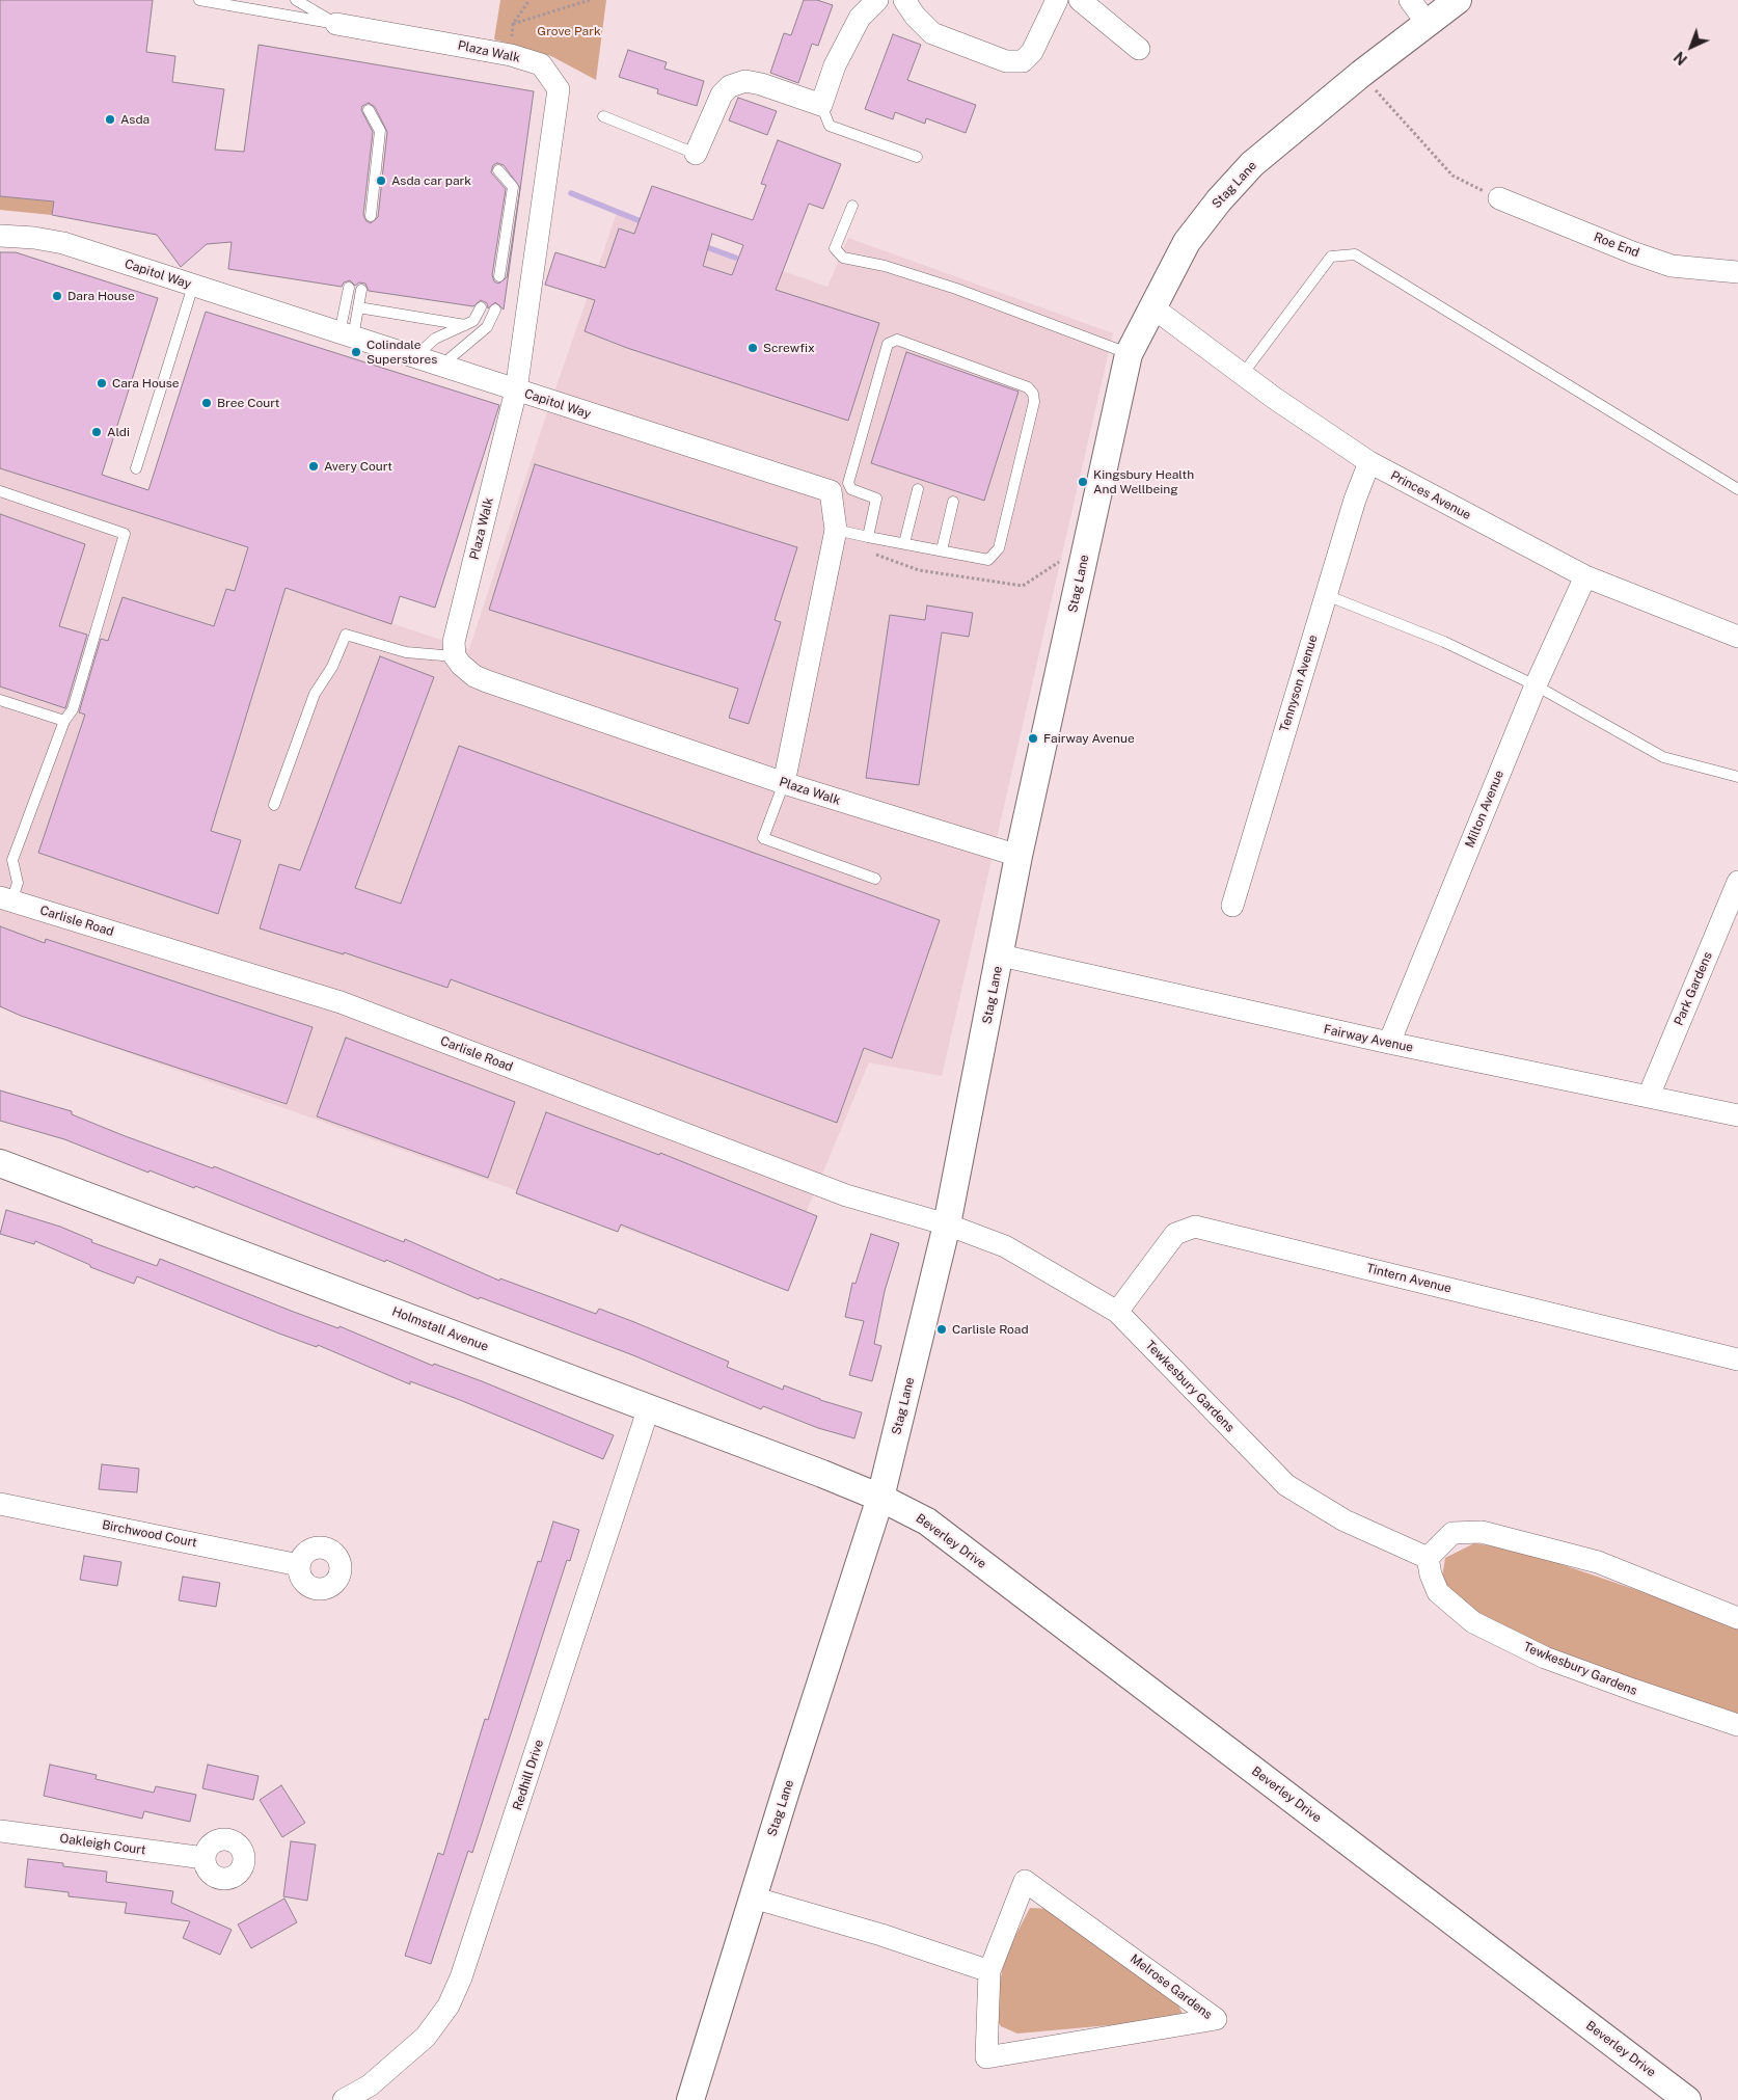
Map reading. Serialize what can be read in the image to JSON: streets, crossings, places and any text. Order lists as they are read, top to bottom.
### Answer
{
  "streets": {
    "street": [
      "Plaza Walk",
      "Stag Lane",
      "Roe End",
      "Capitol Way",
      "Princes Avenue",
      "Tennyson Avenue",
      "Milton Avenue",
      "Carlisle Road",
      "Park Gardens",
      "Fairway Avenue",
      "Tintern Avenue",
      "Holmstall Avenue",
      "Tewkesbury Gardens",
      "Birchwood Court",
      "Beverley Drive",
      "Redhill Drive",
      "Oakleigh Court",
      "Melrose Gardens"
    ]
  },
  "crossings": [
    ["Plaza Walk", "Stag Lane"],
    ["Plaza Walk", "Capitol Way"],
    ["Stag Lane", "Princes Avenue"],
    ["Stag Lane", "Carlisle Road"],
    ["Stag Lane", "Fairway Avenue"],
    ["Stag Lane", "Holmstall Avenue"],
    ["Stag Lane", "Tewkesbury Gardens"],
    ["Stag Lane", "Beverley Drive"],
    ["Princes Avenue", "Tennyson Avenue"],
    ["Princes Avenue", "Milton Avenue"],
    ["Milton Avenue", "Fairway Avenue"],
    ["Carlisle Road", "Tewkesbury Gardens"],
    ["Park Gardens", "Fairway Avenue"],
    ["Tintern Avenue", "Tewkesbury Gardens"],
    ["Holmstall Avenue", "Beverley Drive"],
    ["Holmstall Avenue", "Redhill Drive"]
  ],
  "parks": ["Grove Park"],
  "places": [
    "Asda",
    "Asda car park",
    "Dara House",
    "Screwfix",
    "Colindale Superstores",
    "Cara House",
    "Bree Court",
    "Aldi",
    "Avery Court",
    "Kingsbury Health And Wellbeing",
    "Fairway Avenue",
    "Carlisle Road"
  ],
  "north": "bottom left"
}
